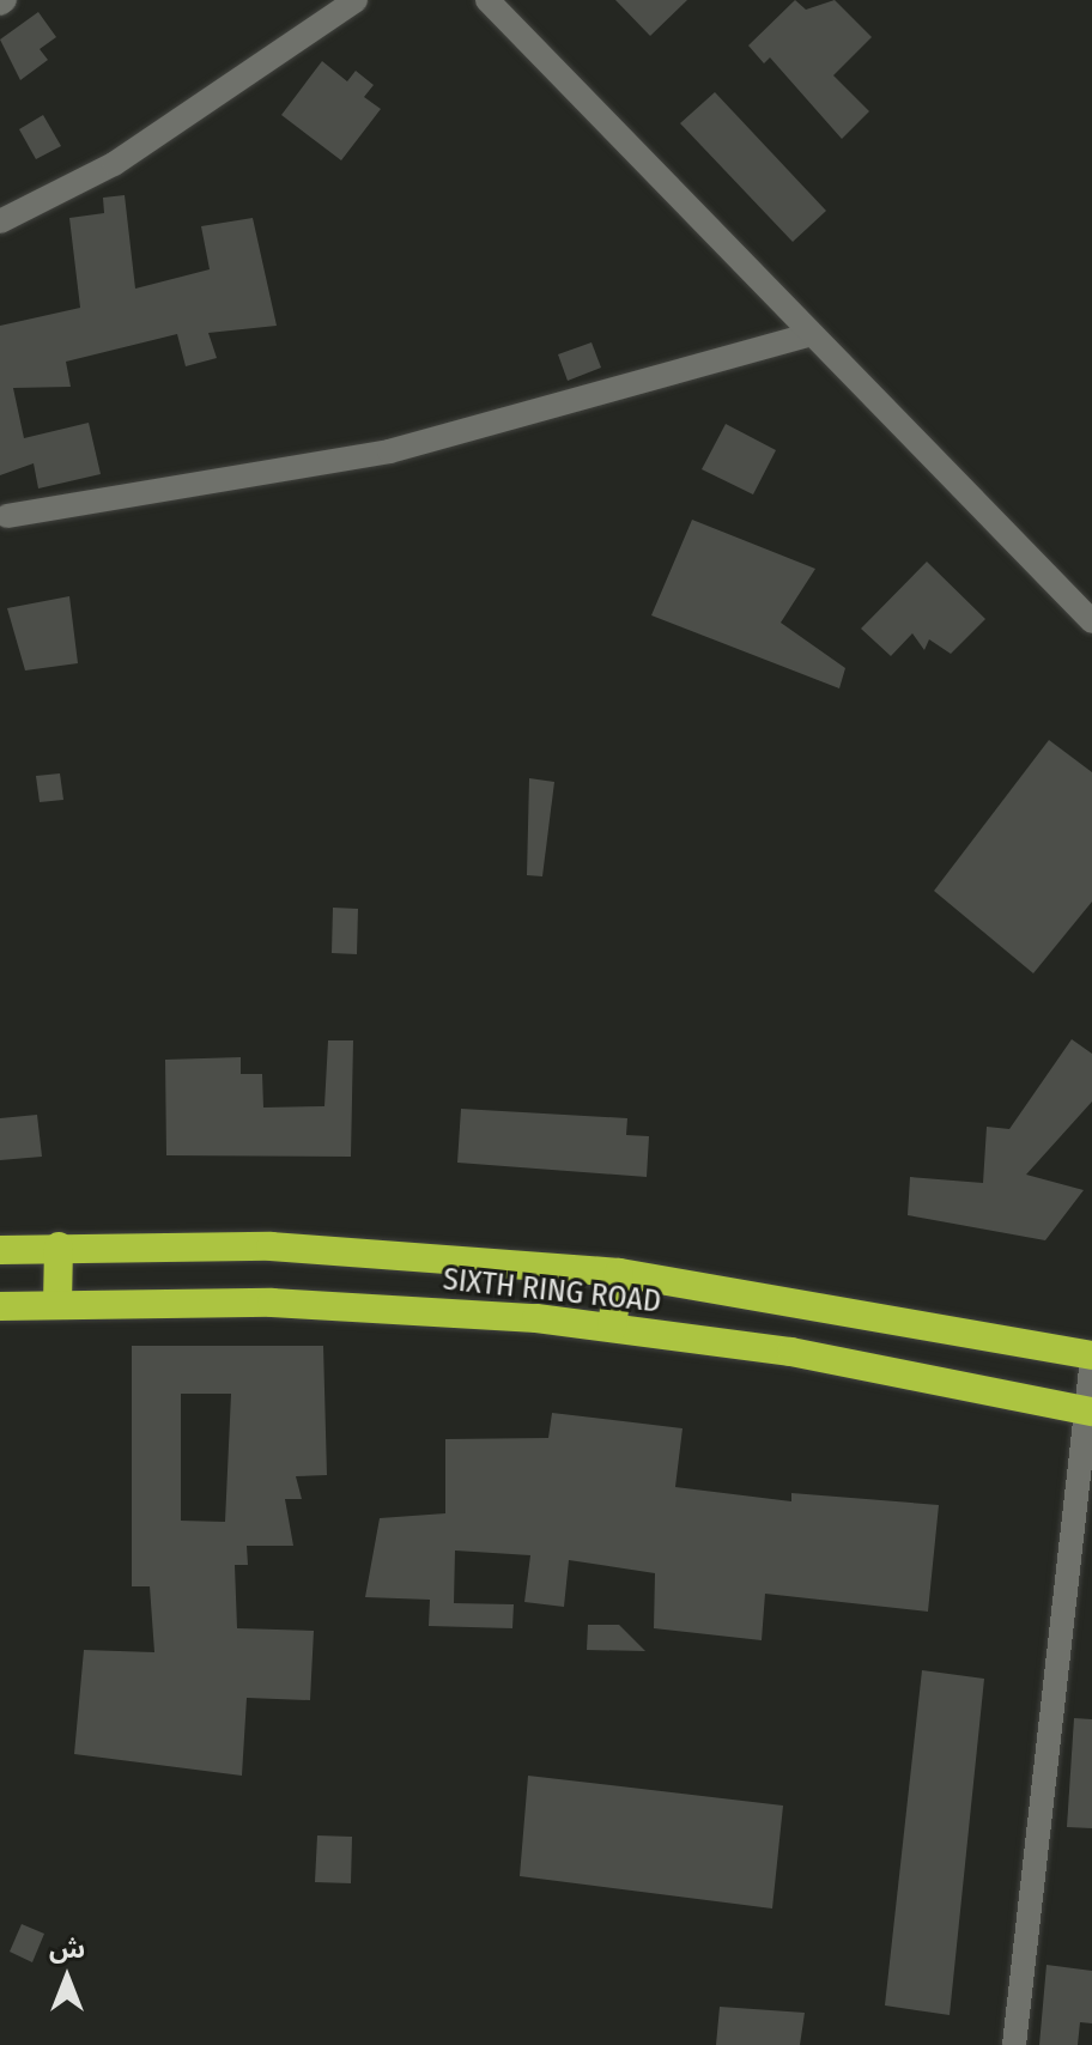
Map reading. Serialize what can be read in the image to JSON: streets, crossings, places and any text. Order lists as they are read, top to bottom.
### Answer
{
  "streets": {
    "highway": ["SIXTH RING ROAD"]
  },
  "north": "top"
}
